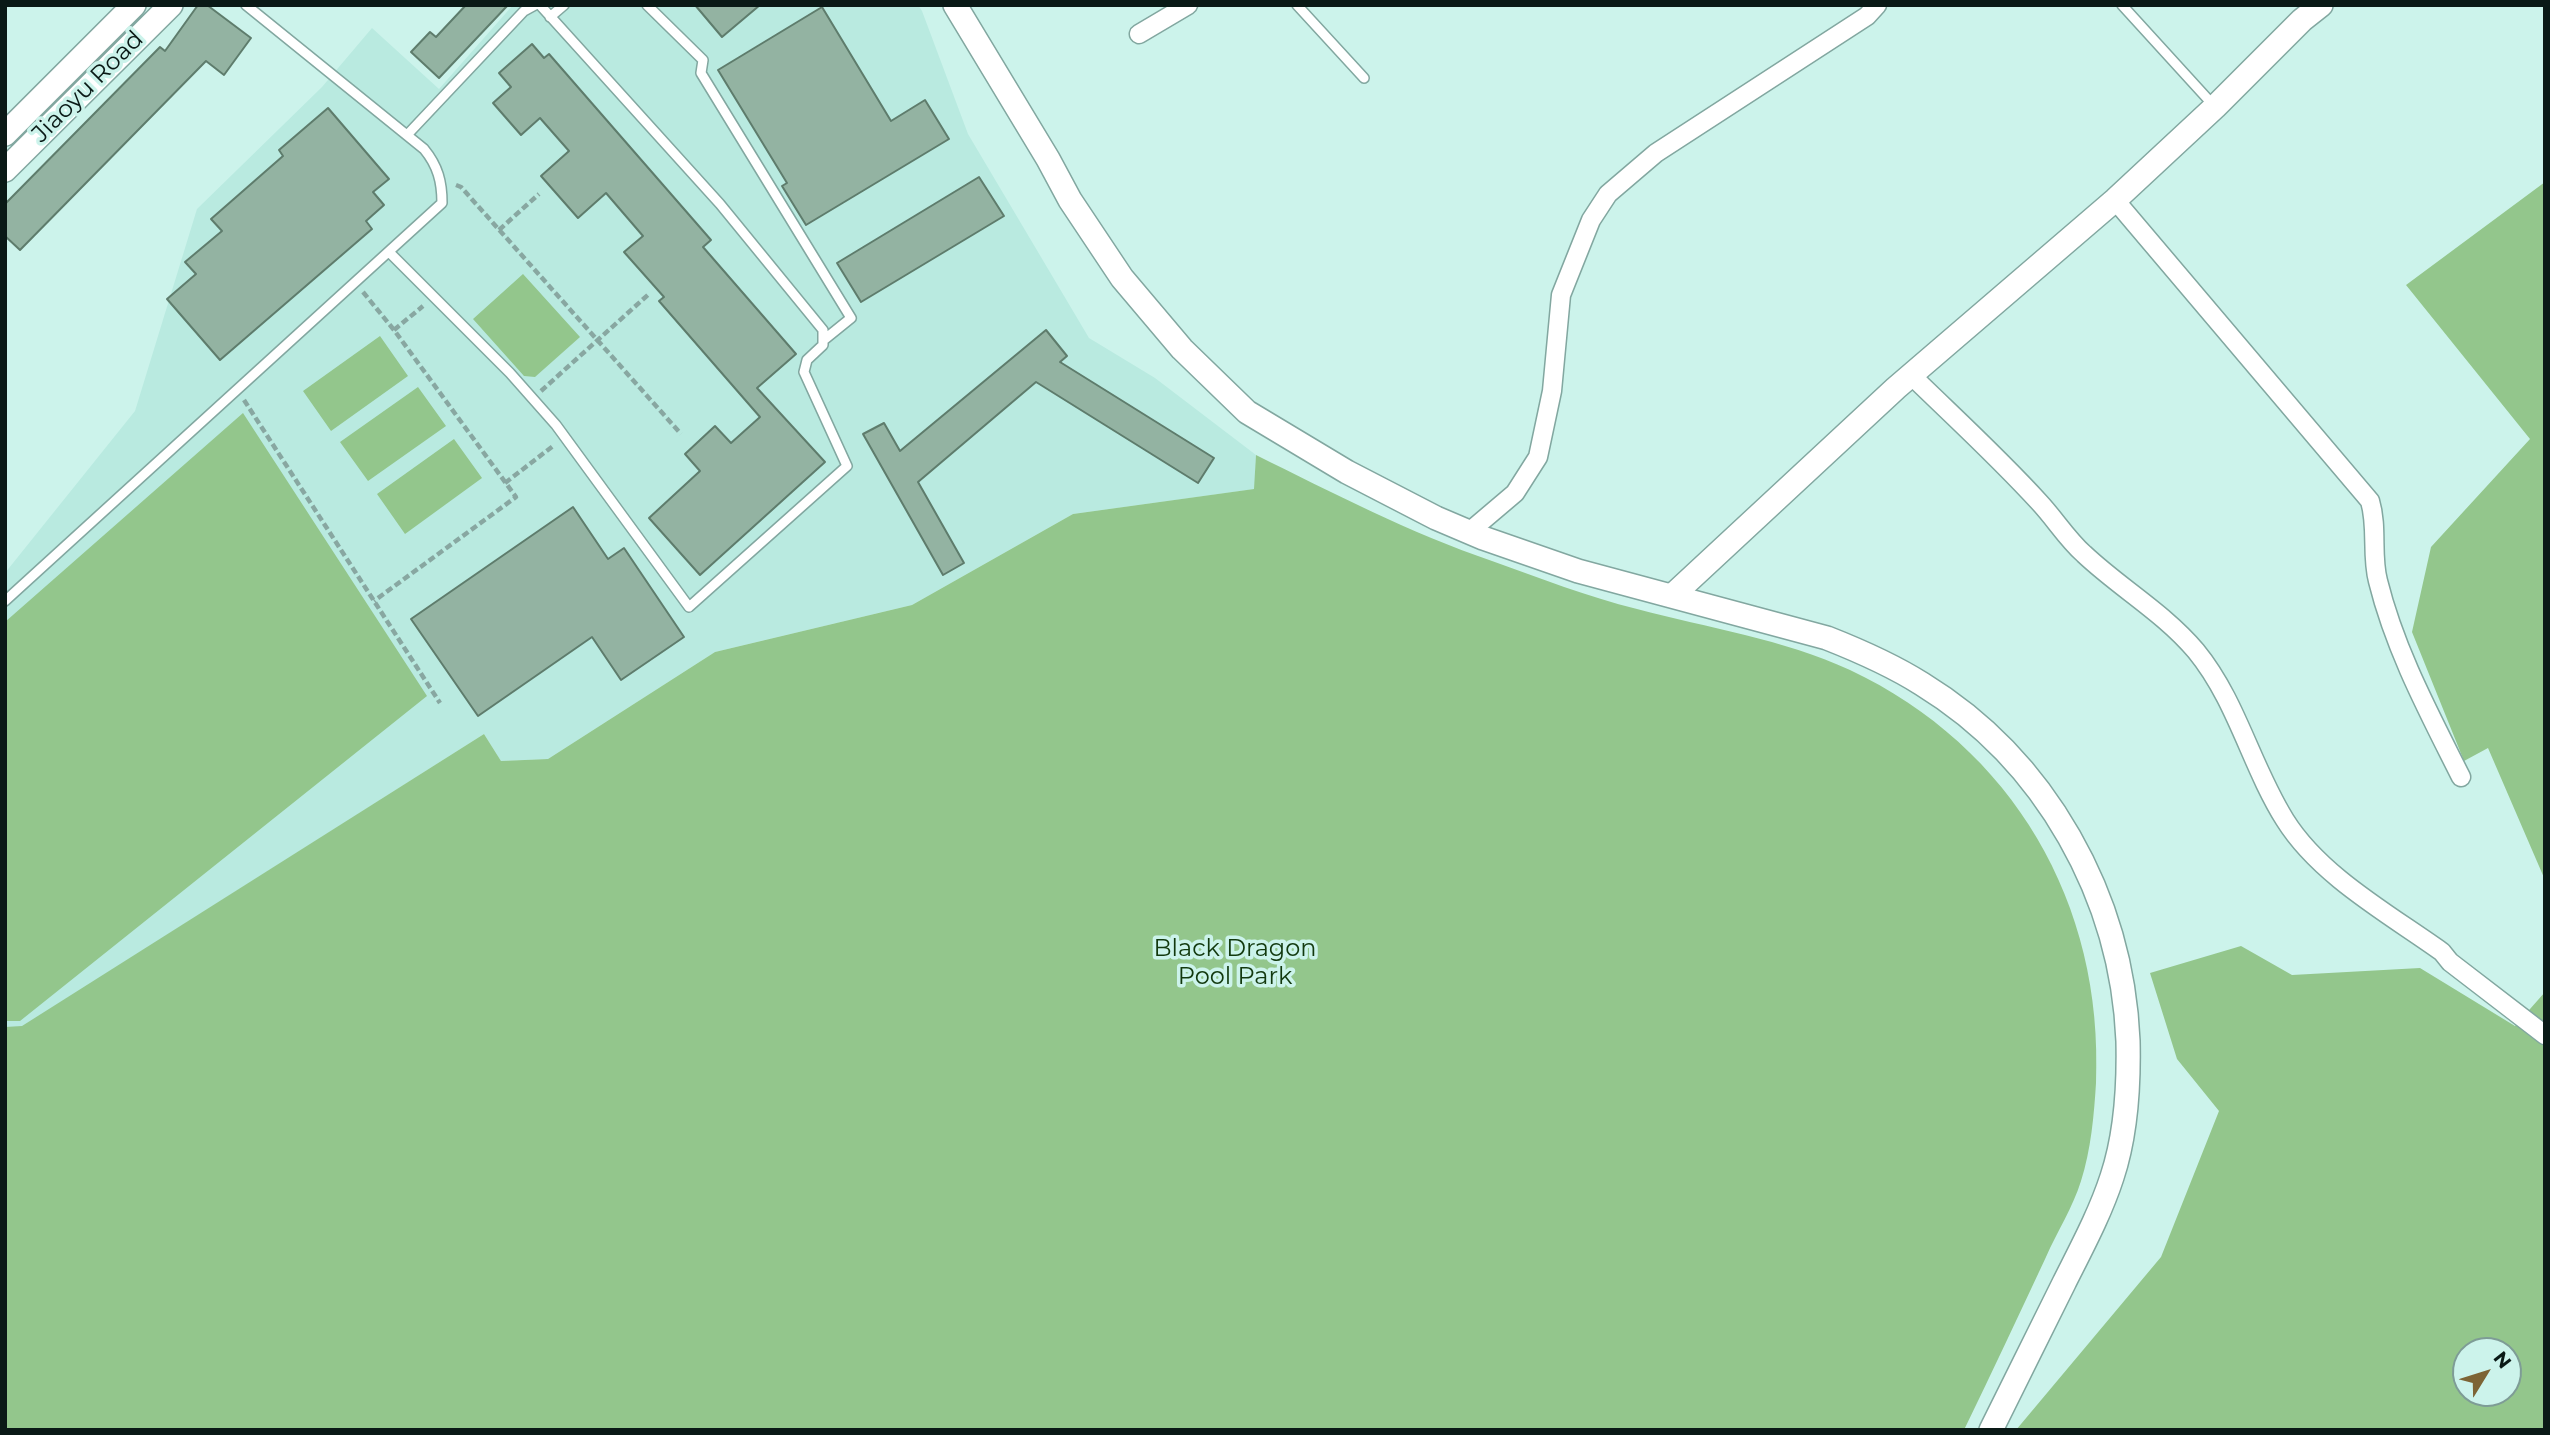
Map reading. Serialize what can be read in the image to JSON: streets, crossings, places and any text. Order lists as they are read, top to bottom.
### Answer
{
  "streets": {
    "street": ["Jiaoyu Road"]
  },
  "parks": ["Black Dragon Pool Park"],
  "north": "top right"
}
